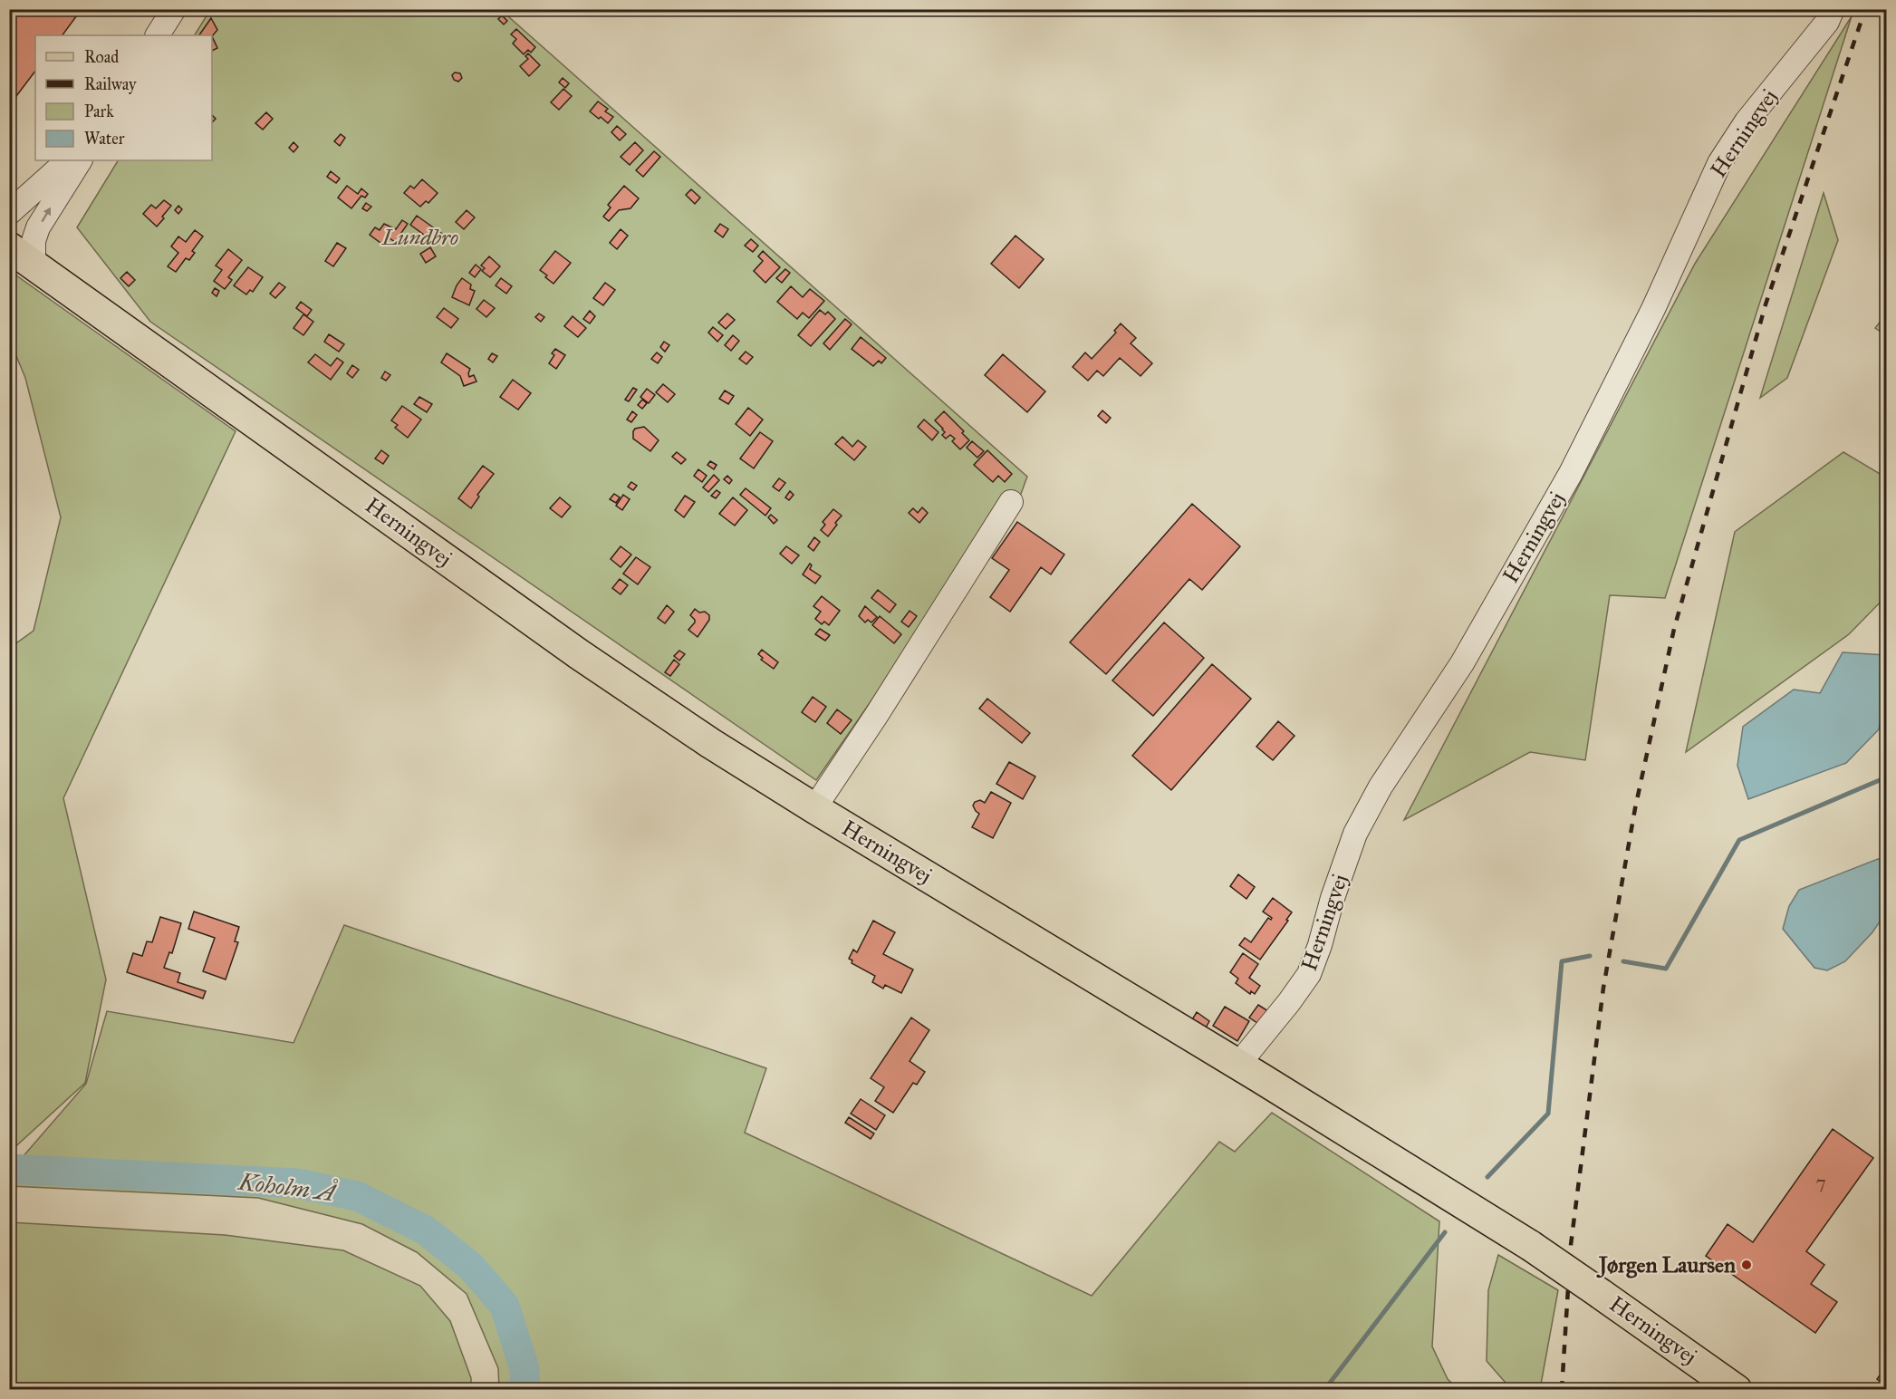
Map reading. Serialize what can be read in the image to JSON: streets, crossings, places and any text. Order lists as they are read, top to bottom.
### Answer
{
  "streets": {
    "main road": ["Herningvej"]
  },
  "water": ["Koholm Å"],
  "parks": ["Lundbro"],
  "places": ["Jørgen Laursen"],
  "house_numbers": ["7"],
  "legend": [
    "Road",
    "Railway",
    "Park",
    "Water"
  ]
}
